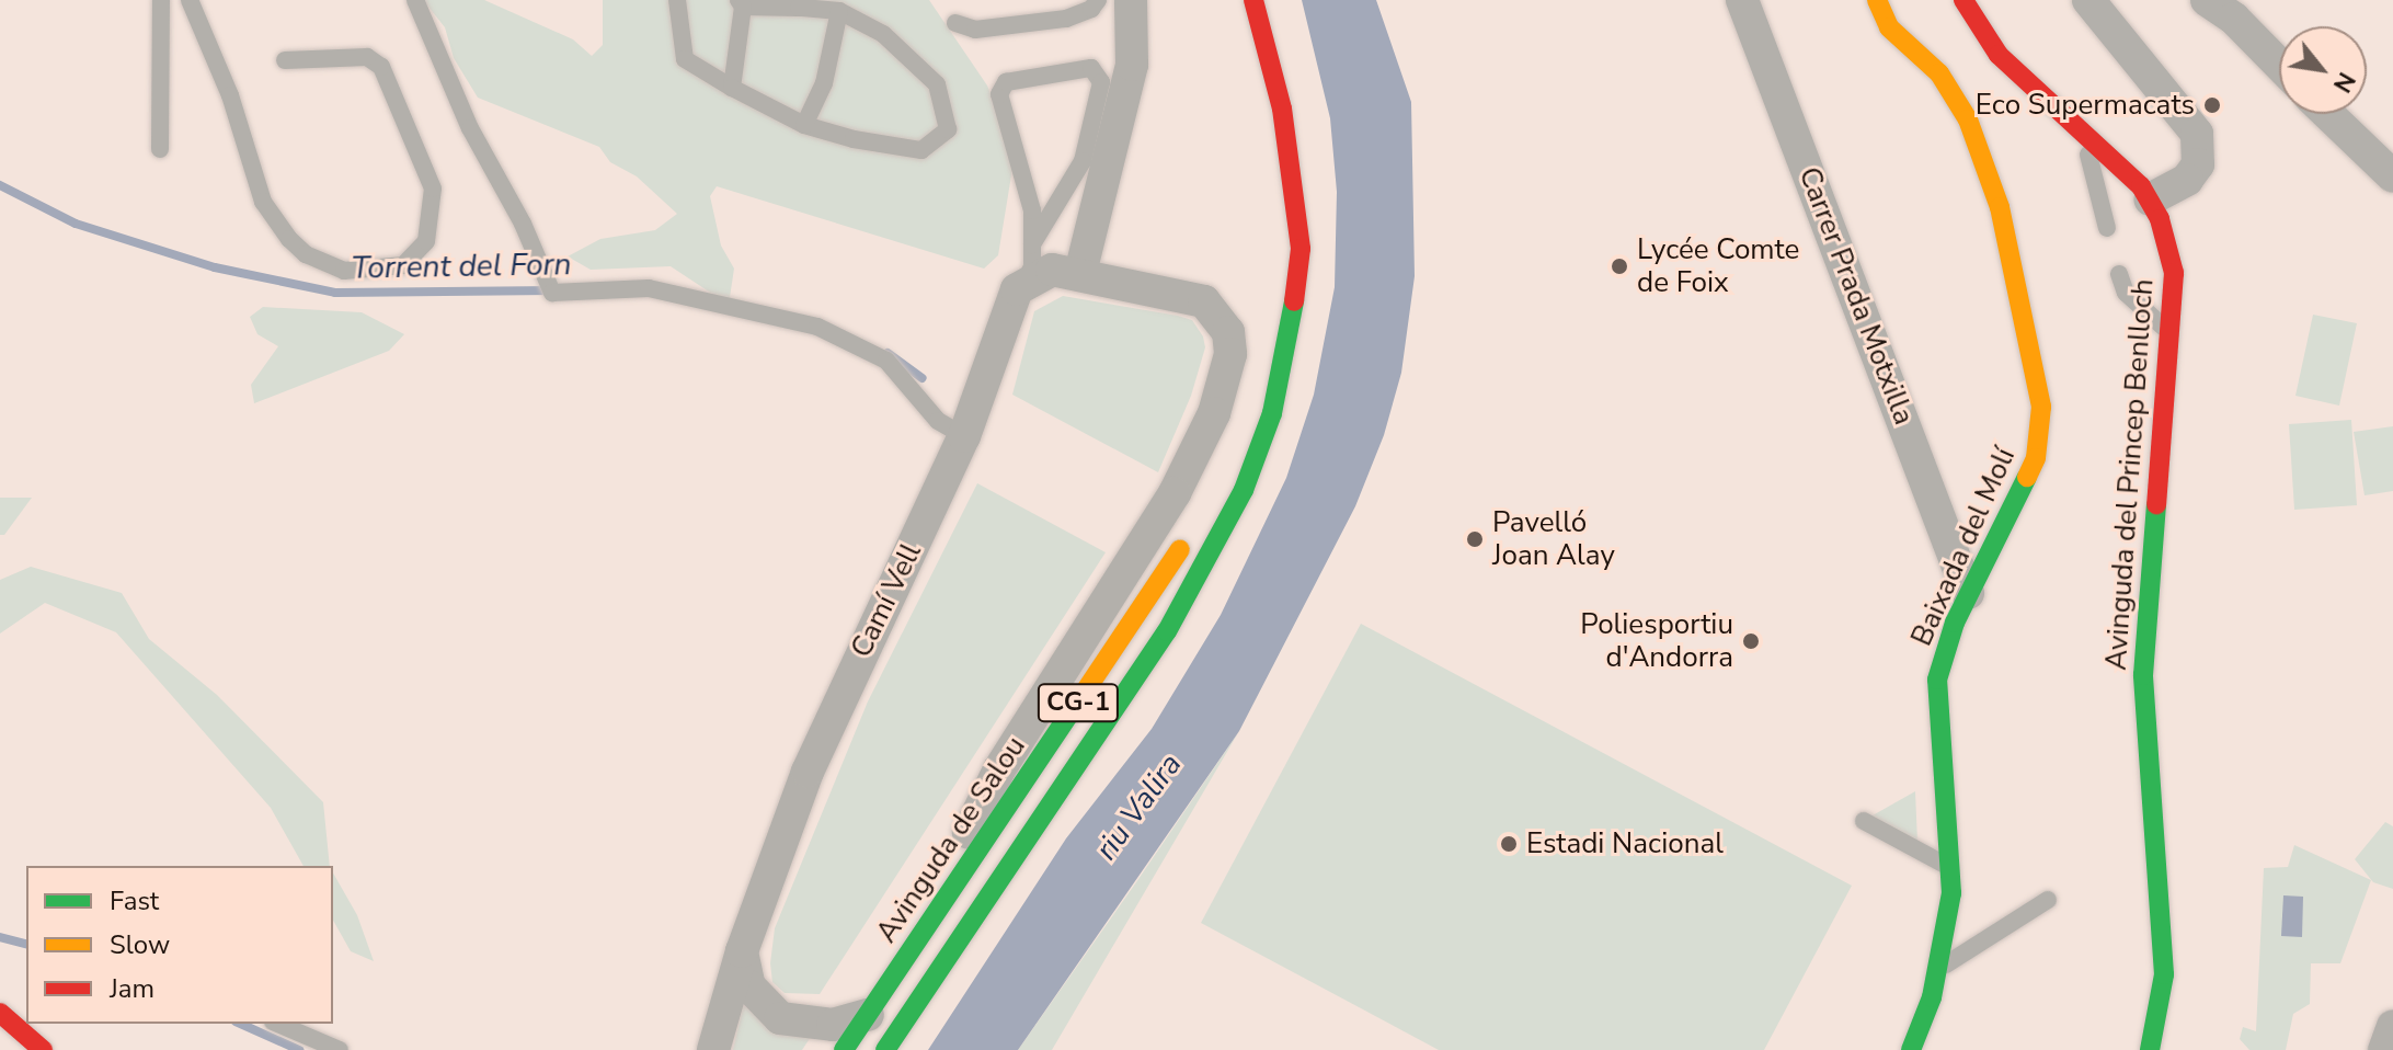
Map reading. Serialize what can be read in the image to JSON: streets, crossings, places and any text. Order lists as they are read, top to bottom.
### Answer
{
  "streets": {
    "main road": [
      "Avinguda del Princep Benlloch",
      "Baixada del Molí",
      "CG-1",
      "Avinguda de Salou"
    ],
    "street": ["Carrer Prada Motxilla", "Camí Vell"]
  },
  "crossings": [
    ["Carrer Prada Motxilla", "Baixada del Molí"]
  ],
  "water": ["Torrent del Forn", "riu Valira"],
  "places": [
    "Eco Supermacats",
    "Lycée Comte de Foix",
    "Pavelló Joan Alay",
    "Poliesportiu d'Andorra",
    "Estadi Nacional"
  ],
  "legend": ["Fast", "Slow", "Jam"],
  "north": "bottom right"
}
